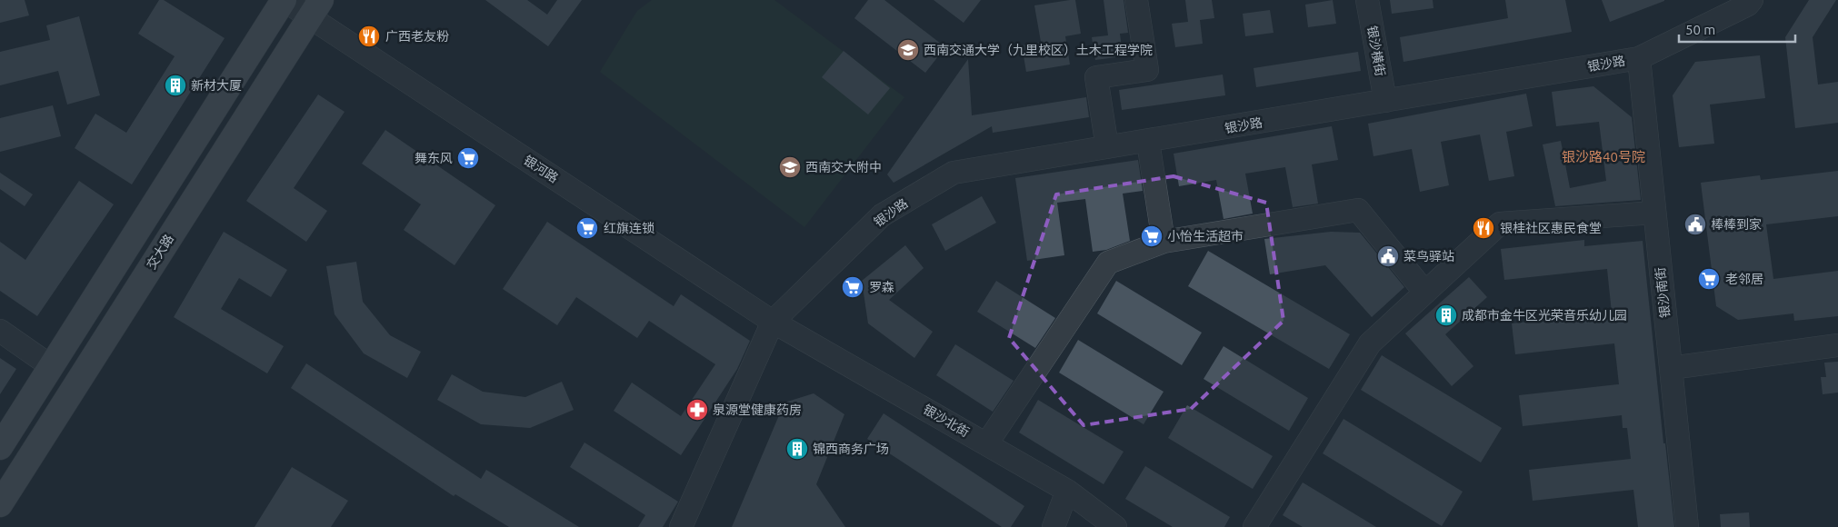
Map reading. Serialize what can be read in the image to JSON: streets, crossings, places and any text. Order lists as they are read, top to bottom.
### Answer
{
  "streets": {
    "main road": ["交大路"],
    "street": [
      "银沙横街",
      "银沙路",
      "银河路",
      "银沙南街",
      "银沙北街"
    ]
  },
  "crossings": [
    ["银沙横街", "银沙路"],
    ["银沙路", "银河路"],
    ["银沙路", "银沙南街"],
    ["银沙路", "银沙北街"],
    ["银河路", "交大路"],
    ["银河路", "银沙北街"]
  ],
  "districts": ["银沙路40号院"],
  "places": {
    "restaurant": ["广西老友粉", "银桂社区惠民食堂"],
    "school or university": ["西南交通大学（九里校区）土木工程学院", "西南交大附中"],
    "building": ["新材大厦", "成都市金牛区光荣音乐幼儿园", "锦西商务广场"],
    "supermarket": [
      "舞东风",
      "红旗连锁",
      "小怡生活超市",
      "老邻居",
      "罗森"
    ],
    "public building": ["棒棒到家", "菜鸟驿站"],
    "pharmacy": ["泉源堂健康药房"]
  },
  "scale_bar": "50 m"
}
